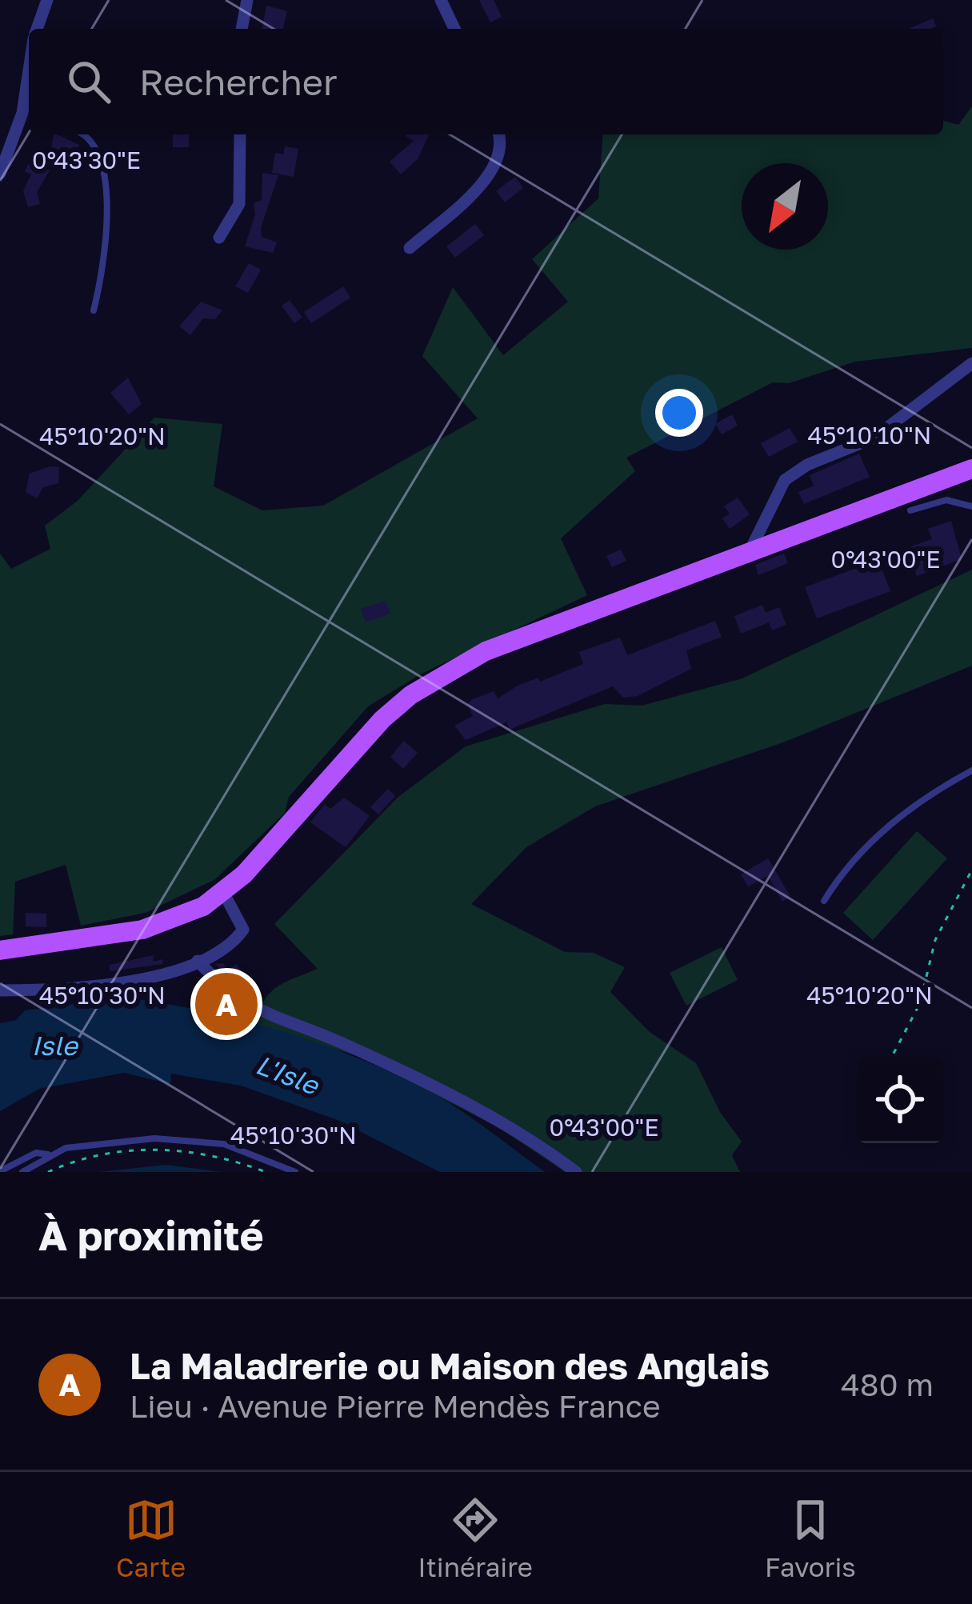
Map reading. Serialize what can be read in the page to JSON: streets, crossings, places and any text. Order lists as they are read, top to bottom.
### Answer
{
  "water": ["Isle", "L'Isle"],
  "north": "bottom left",
  "page": {
    "search": "Rechercher",
    "pins": "A",
    "heading": "À proximité",
    "list": [
      {
        "mark": "A",
        "name": "La Maladrerie ou Maison des Anglais",
        "note": "Lieu · Avenue Pierre Mendès France",
        "value": "480 m"
      }
    ],
    "nav": ["Carte", "Itinéraire", "Favoris"]
  },
  "coordinates": [
    "0°43'30\"E",
    "45°10'10\"N",
    "45°10'20\"N",
    "0°43'00\"E",
    "45°10'30\"N"
  ]
}
